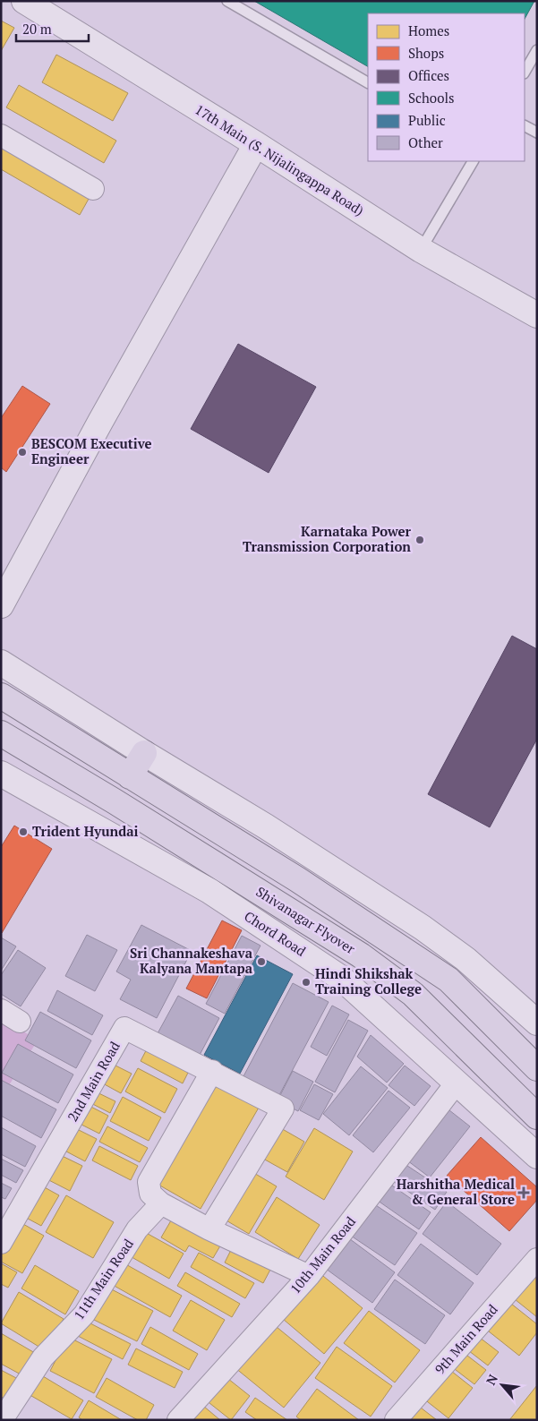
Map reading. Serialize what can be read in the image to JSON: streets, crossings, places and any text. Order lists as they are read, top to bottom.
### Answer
{
  "streets": {
    "main road": ["Shivanagar Flyover"],
    "street": [
      "17th Main (S. Nijalingappa Road)",
      "Chord Road",
      "2nd Main Road",
      "10th Main Road",
      "11th Main Road",
      "9th Main Road"
    ]
  },
  "crossings": [
    ["Chord Road", "10th Main Road"]
  ],
  "places": {
    "other": [
      "BESCOM Executive Engineer",
      "Karnataka Power Transmission Corporation",
      "Trident Hyundai",
      "Sri Channakeshava Kalyana Mantapa",
      "Hindi Shikshak Training College"
    ],
    "health": ["Harshitha Medical & General Store"]
  },
  "legend": [
    "Homes",
    "Shops",
    "Offices",
    "Schools",
    "Public",
    "Other"
  ],
  "scale_bar": "20 m",
  "north": "top left"
}
